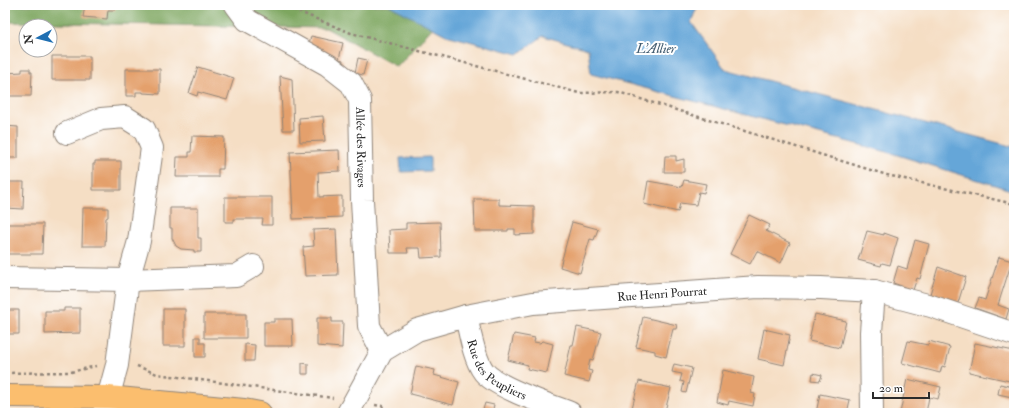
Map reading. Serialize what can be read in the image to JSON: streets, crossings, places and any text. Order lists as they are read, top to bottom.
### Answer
{
  "streets": {
    "street": ["Allée des Rivages", "Rue Henri Pourrat", "Rue des Peupliers"]
  },
  "crossings": [
    ["Allée des Rivages", "Rue Henri Pourrat"],
    ["Rue Henri Pourrat", "Rue des Peupliers"]
  ],
  "water": ["L'Allier"],
  "scale_bar": "20 m",
  "north": "left"
}
